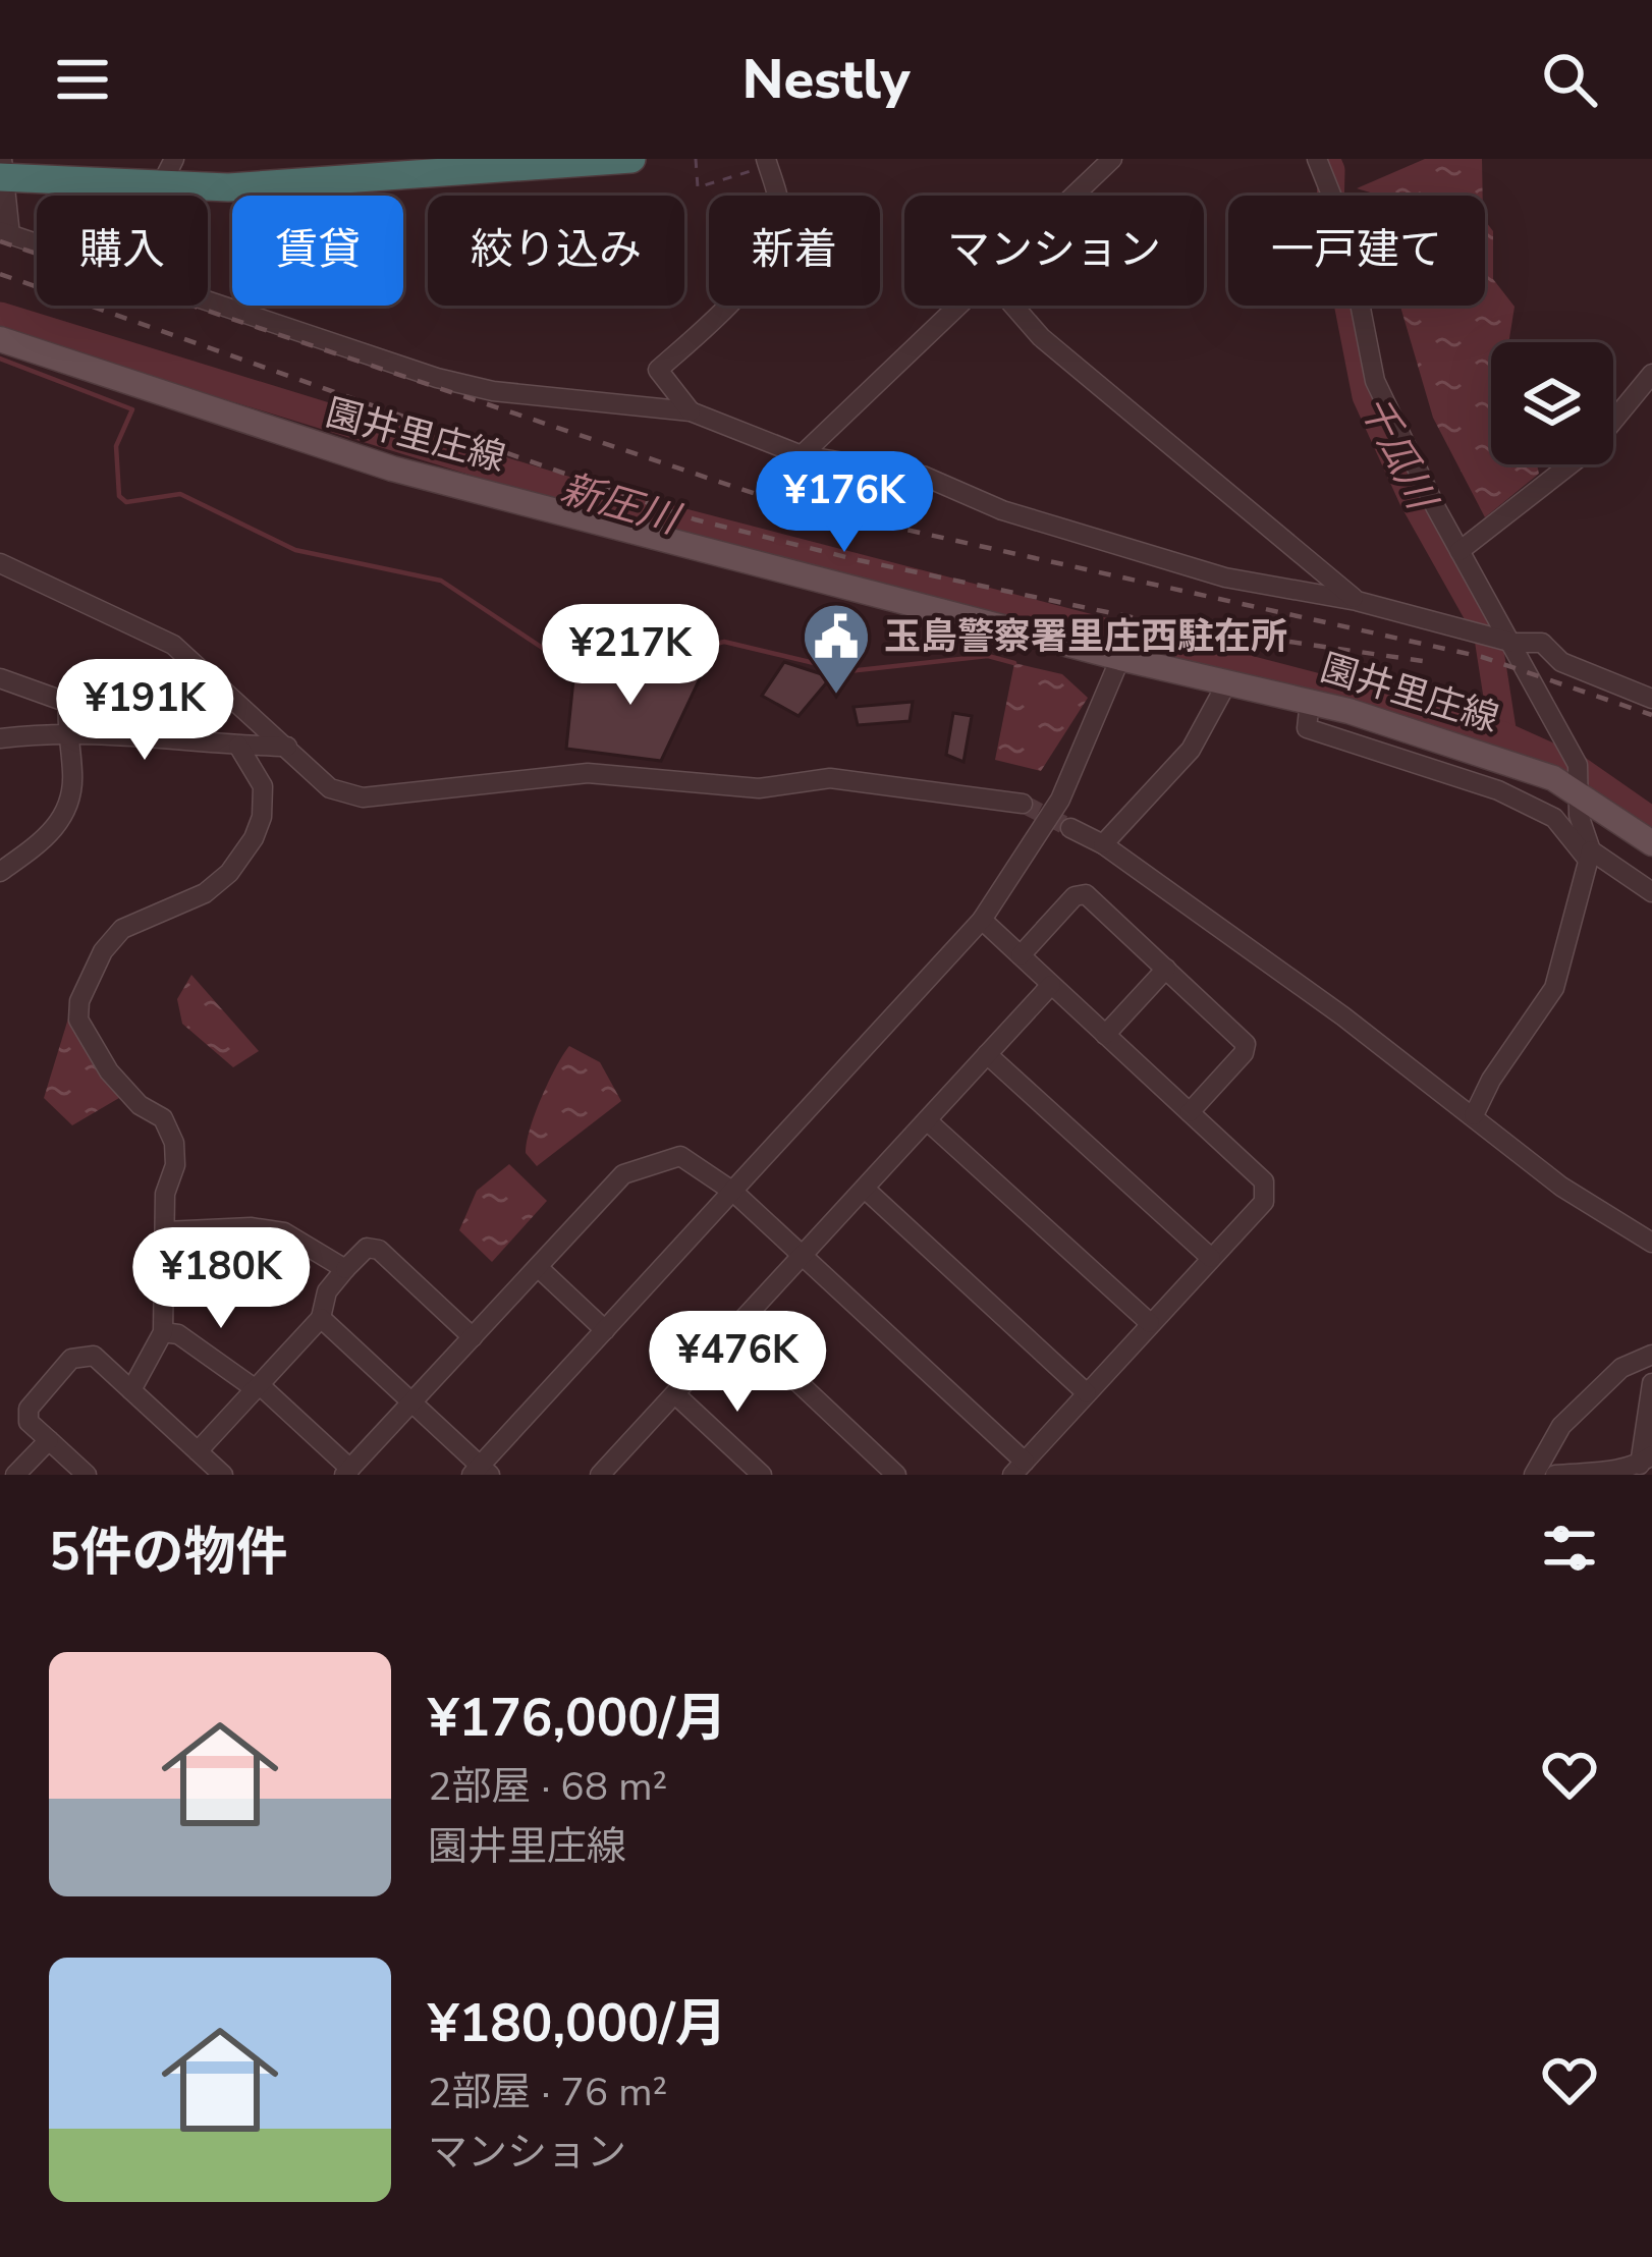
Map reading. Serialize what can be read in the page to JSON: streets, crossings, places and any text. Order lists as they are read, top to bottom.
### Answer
{
  "streets": {
    "main road": ["園井里庄線"]
  },
  "water": ["千瓜川", "新圧川"],
  "places": {
    "public building": ["玉島警察署里庄西駐在所"]
  },
  "page": {
    "header": "Nestly",
    "chip": [
      "購入",
      "賃貸",
      "絞り込み",
      "新着",
      "マンション",
      "一戸建て"
    ],
    "price": [
      "¥176K",
      "¥217K",
      "¥191K",
      "¥180K",
      "¥476K"
    ],
    "heading": "5件の物件",
    "list": [
      {
        "name": "¥176,000/月",
        "note": "2部屋 · 68 m² · 園井里庄線"
      },
      {
        "name": "¥180,000/月",
        "note": "2部屋 · 76 m² · マンション"
      }
    ]
  }
}
